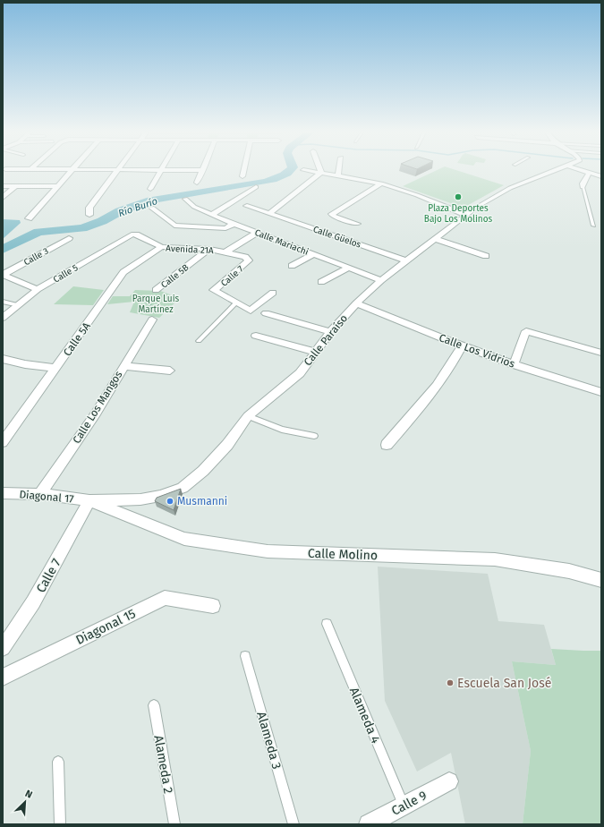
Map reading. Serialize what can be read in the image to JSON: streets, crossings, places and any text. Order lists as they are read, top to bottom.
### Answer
{
  "streets": {
    "street": [
      "Calle Güelos",
      "Calle Mariachi",
      "Avenida 21A",
      "Calle 3",
      "Calle 5",
      "Calle 5B",
      "Calle 7",
      "Calle 5A",
      "Calle Paraíso",
      "Calle Los Vidrios",
      "Calle Los Mangos",
      "Diagonal 17",
      "Calle Molino",
      "Diagonal 15",
      "Calle 9"
    ],
    "lane": ["Alameda 4", "Alameda 3", "Alameda 2"]
  },
  "crossings": [
    ["Calle Güelos", "Calle Paraíso"],
    ["Calle Mariachi", "Calle Paraíso"],
    ["Avenida 21A", "Calle 5"],
    ["Avenida 21A", "Calle 5B"],
    ["Avenida 21A", "Calle 7"],
    ["Avenida 21A", "Calle 5A"],
    ["Calle 7", "Calle Paraíso"],
    ["Calle 7", "Diagonal 17"],
    ["Calle 7", "Calle Molino"],
    ["Calle Paraíso", "Calle Los Vidrios"],
    ["Calle Paraíso", "Diagonal 17"],
    ["Calle Paraíso", "Calle Molino"],
    ["Calle Los Mangos", "Diagonal 17"],
    ["Diagonal 17", "Calle Molino"],
    ["Alameda 4", "Calle 9"]
  ],
  "water": ["Río Burío"],
  "parks": ["Parque Luis Martínez"],
  "places": ["Plaza Deportes Bajo Los Molinos", "Musmanni", "Escuela San José"],
  "north": "top right"
}
